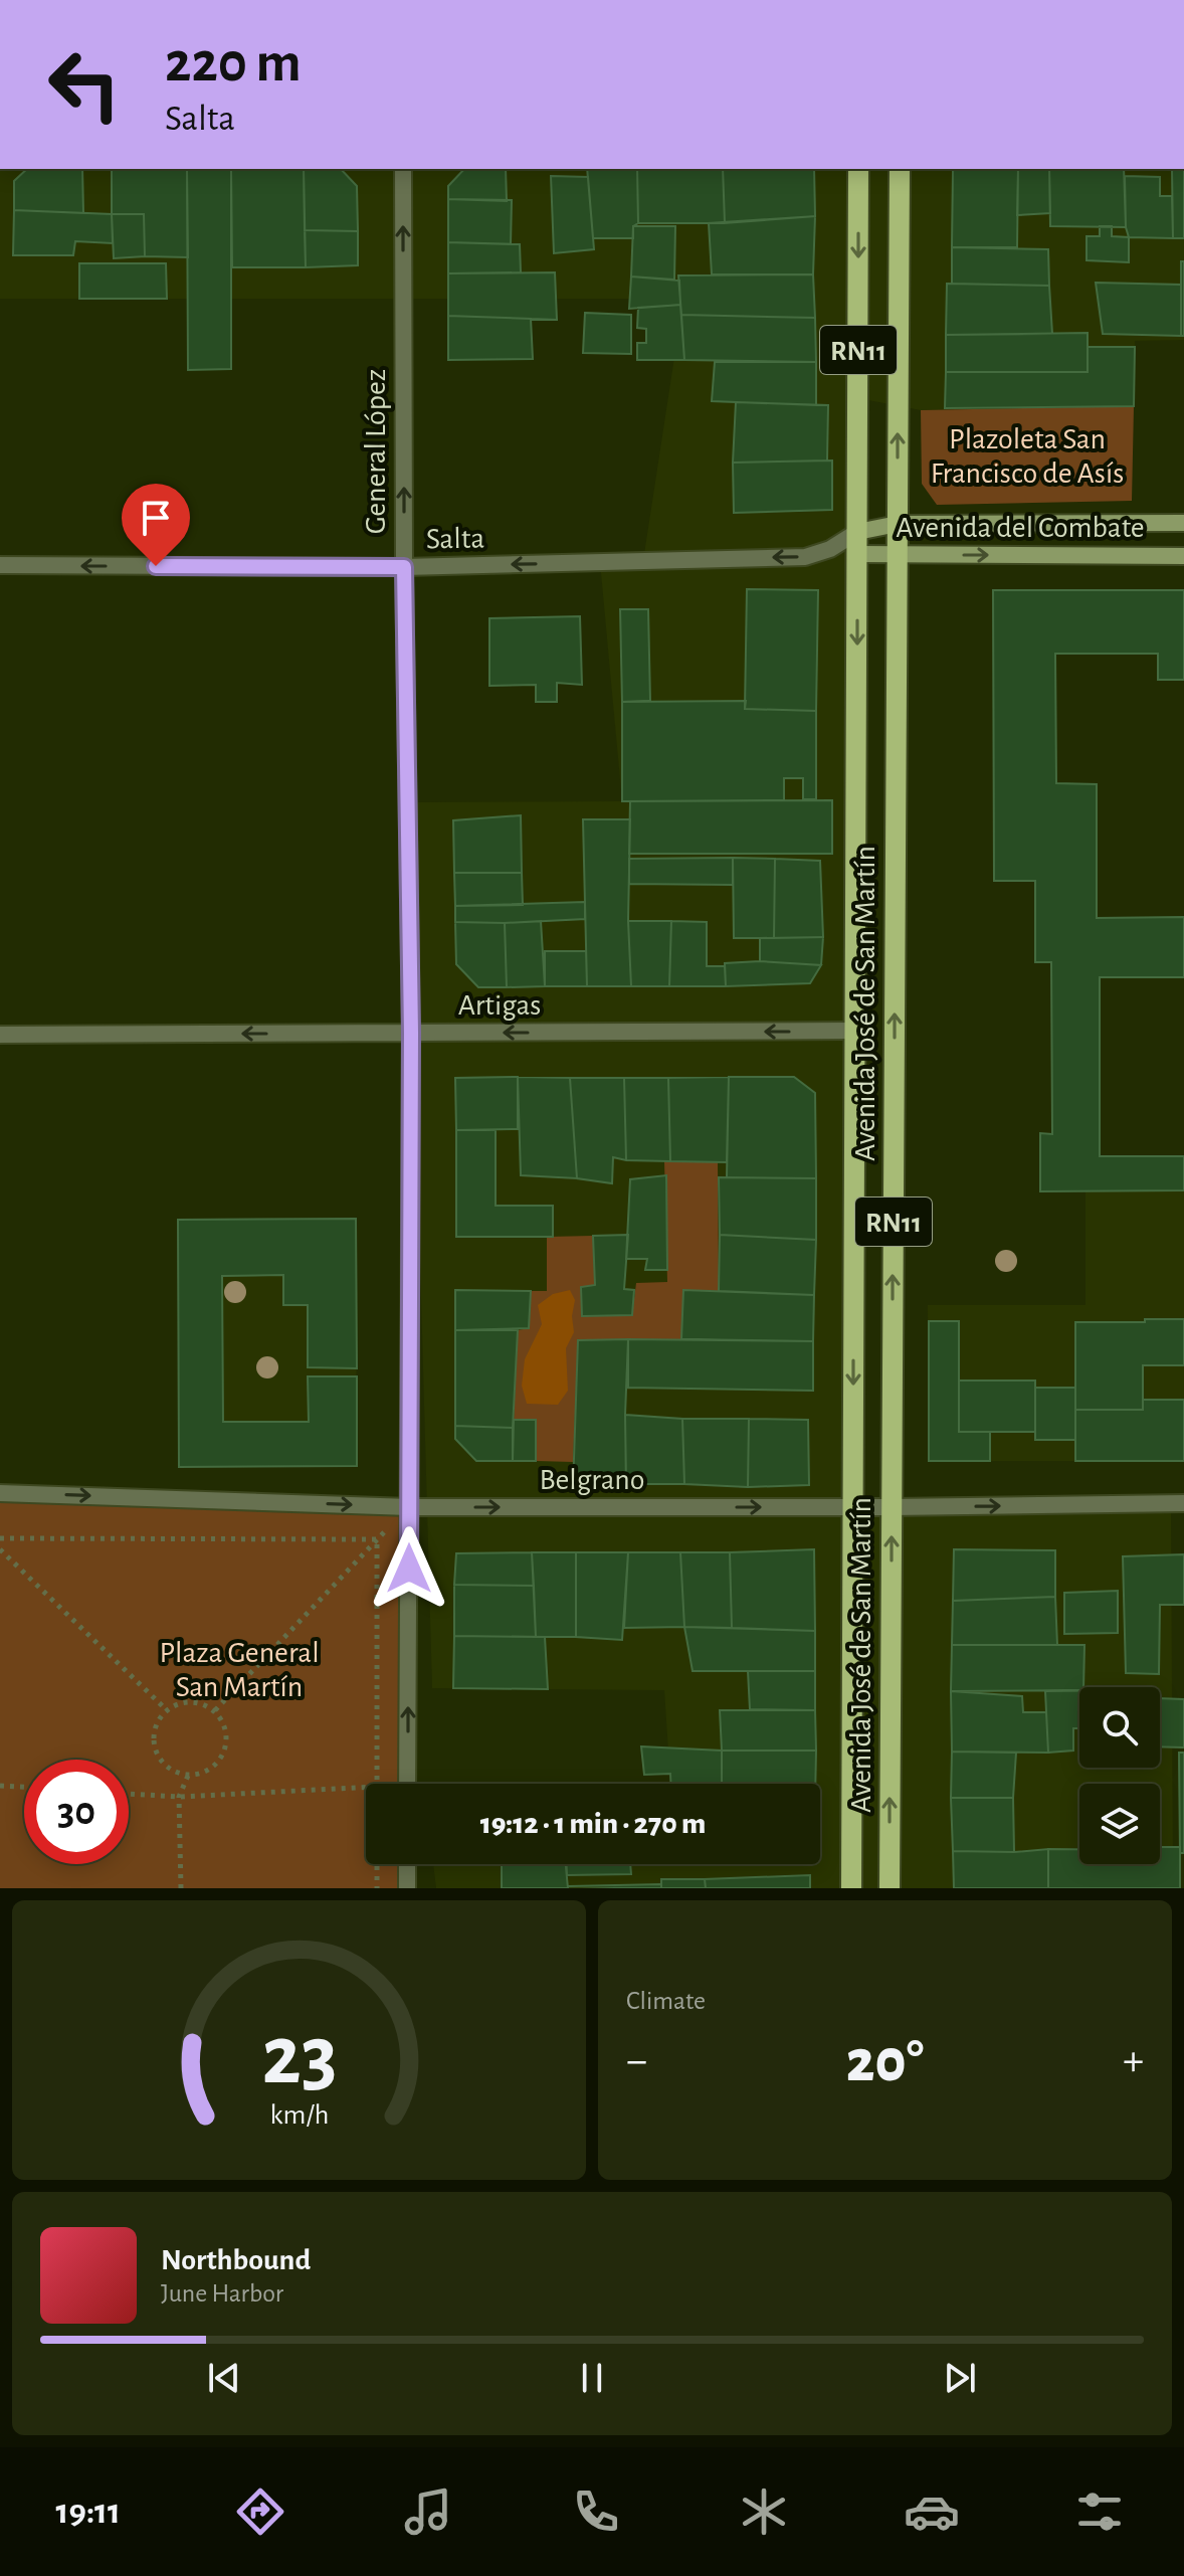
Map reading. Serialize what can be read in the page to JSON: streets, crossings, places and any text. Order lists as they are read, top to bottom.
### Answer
{
  "streets": {
    "main road": ["RN11", "Avenida José de San Martín"],
    "street": [
      "General López",
      "Avenida del Combate",
      "Salta",
      "Artigas",
      "Belgrano"
    ]
  },
  "crossings": [
    ["General López", "Salta"],
    ["General López", "Artigas"],
    ["General López", "Belgrano"],
    ["Avenida del Combate", "Salta"],
    ["Avenida del Combate", "Avenida José de San Martín"],
    ["Salta", "Avenida José de San Martín"],
    ["Avenida José de San Martín", "Artigas"],
    ["Avenida José de San Martín", "Belgrano"]
  ],
  "one_way": [
    "General López",
    "Salta",
    "Artigas",
    "Belgrano"
  ],
  "parks": ["Plazoleta San Francisco de Asís", "Plaza General San Martín"],
  "page": {
    "turn": ["220 m", "Salta"],
    "limit": "30",
    "trip": "19:12 · 1 min · 270 m",
    "tile": "Climate",
    "heat": ["−", "20°", "+"],
    "song": ["Northbound", "June Harbor"],
    "tabs": "19:11",
    "gauge": ["23", "km/h"]
  }
}
